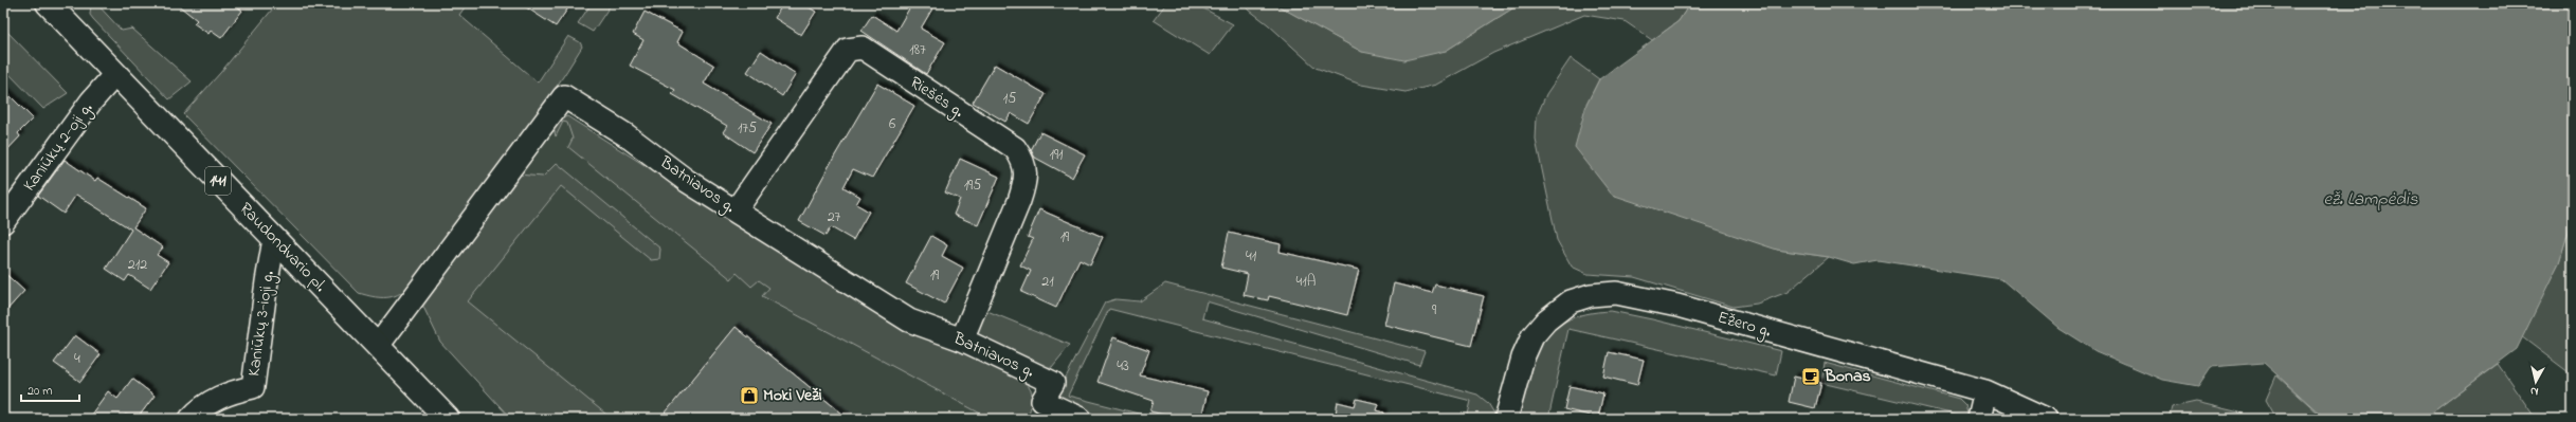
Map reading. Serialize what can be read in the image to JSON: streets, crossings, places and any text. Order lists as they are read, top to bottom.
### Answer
{
  "streets": {
    "main road": ["141", "Raudondvario pl."],
    "street": [
      "Riešės g.",
      "Kaniūkų 2-oji g.",
      "Batniavos g.",
      "Kaniūkų 3-ioji g.",
      "Ežero g."
    ]
  },
  "crossings": [
    ["Riešės g.", "Batniavos g."],
    ["Kaniūkų 2-oji g.", "Raudondvario pl."],
    ["Batniavos g.", "Raudondvario pl."],
    ["Raudondvario pl.", "Kaniūkų 3-ioji g."]
  ],
  "water": ["ež. Lampėdis"],
  "places": {
    "cafe": ["Bonas"],
    "shop": ["Moki Veži"]
  },
  "house_numbers": [
    "187",
    "15",
    "6",
    "175",
    "191",
    "195",
    "27",
    "19",
    "41",
    "212",
    "19",
    "21",
    "41A",
    "9",
    "4",
    "43"
  ],
  "scale_bar": "20 m",
  "north": "bottom"
}
